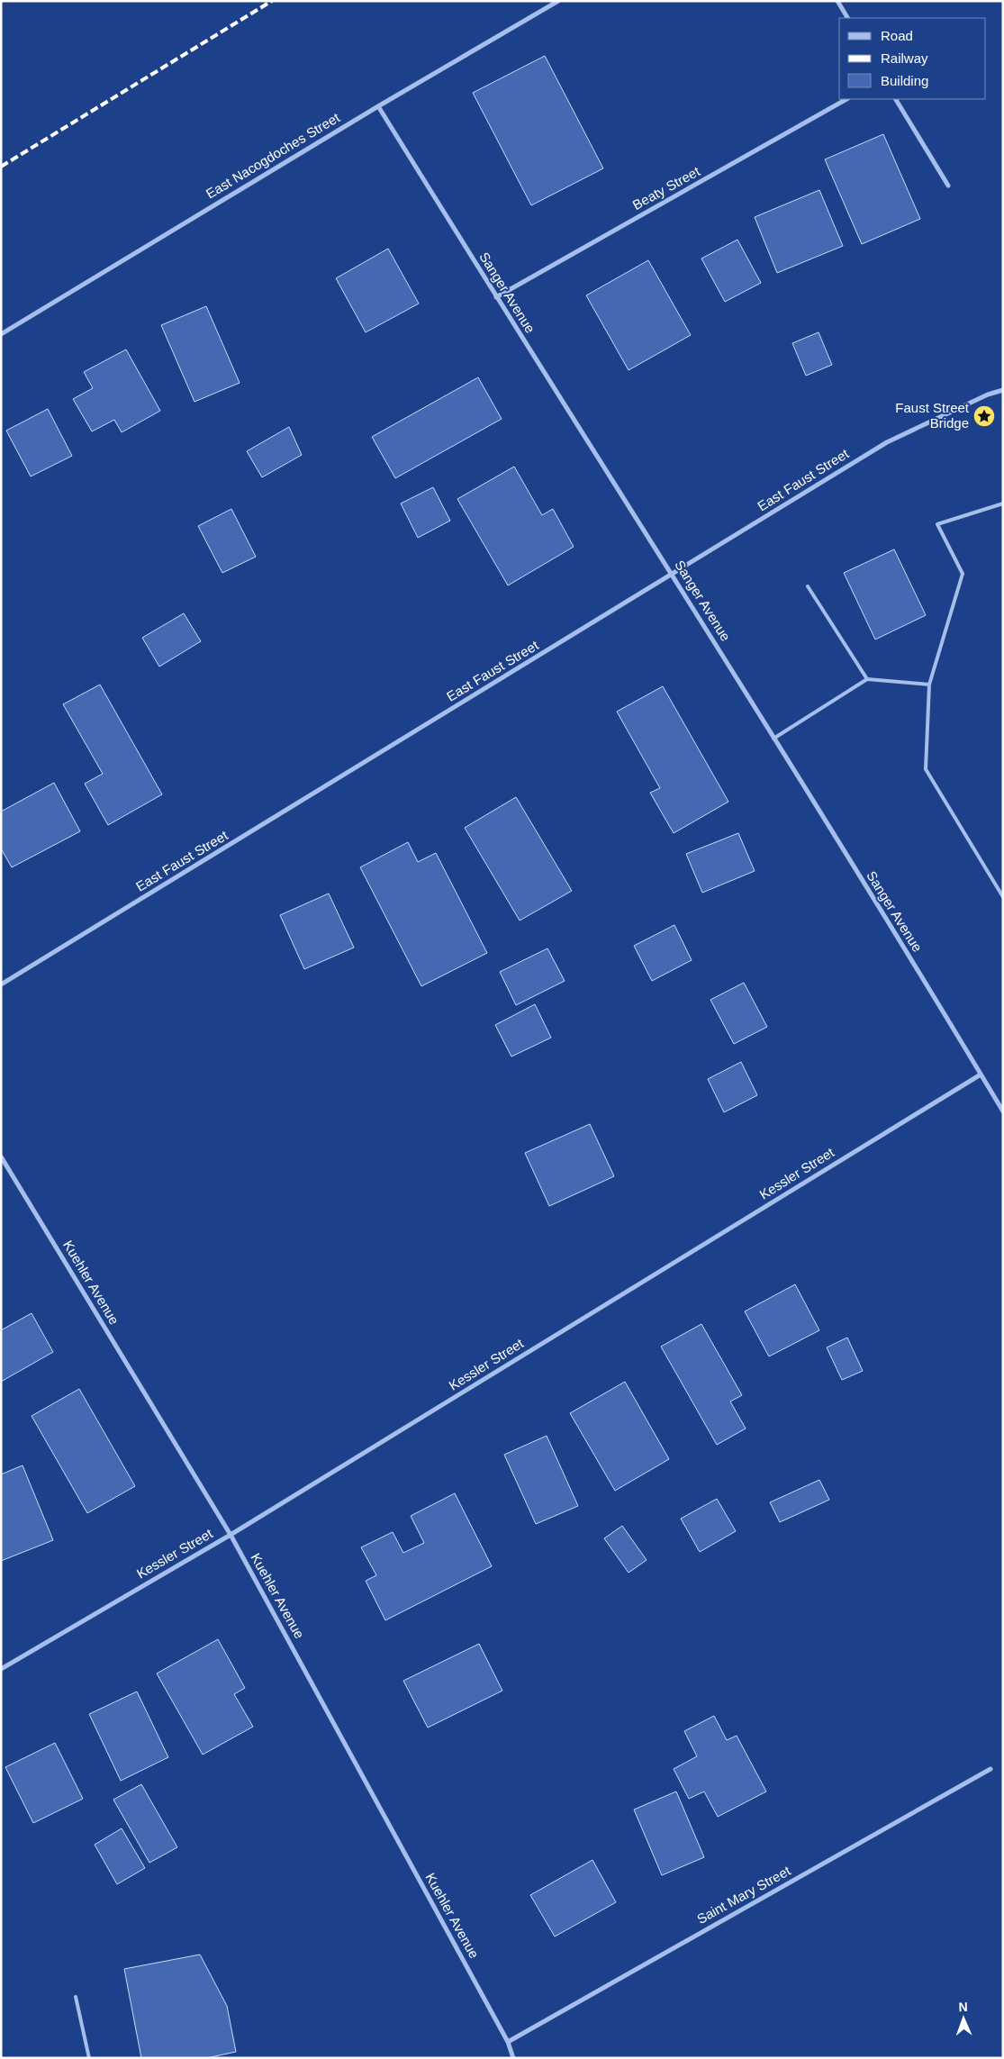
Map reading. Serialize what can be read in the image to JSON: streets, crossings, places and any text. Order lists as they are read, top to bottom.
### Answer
{
  "streets": {
    "street": [
      "East Nacogdoches Street",
      "Beaty Street",
      "Sanger Avenue",
      "East Faust Street",
      "Kessler Street",
      "Kuehler Avenue",
      "Saint Mary Street"
    ]
  },
  "crossings": [
    ["East Nacogdoches Street", "Sanger Avenue"],
    ["Beaty Street", "Sanger Avenue"],
    ["Sanger Avenue", "East Faust Street"],
    ["Sanger Avenue", "Kessler Street"],
    ["Kessler Street", "Kuehler Avenue"],
    ["Kuehler Avenue", "Saint Mary Street"]
  ],
  "places": {
    "place": ["Faust Street Bridge"]
  },
  "legend": ["Road", "Railway", "Building"],
  "north": "top"
}
